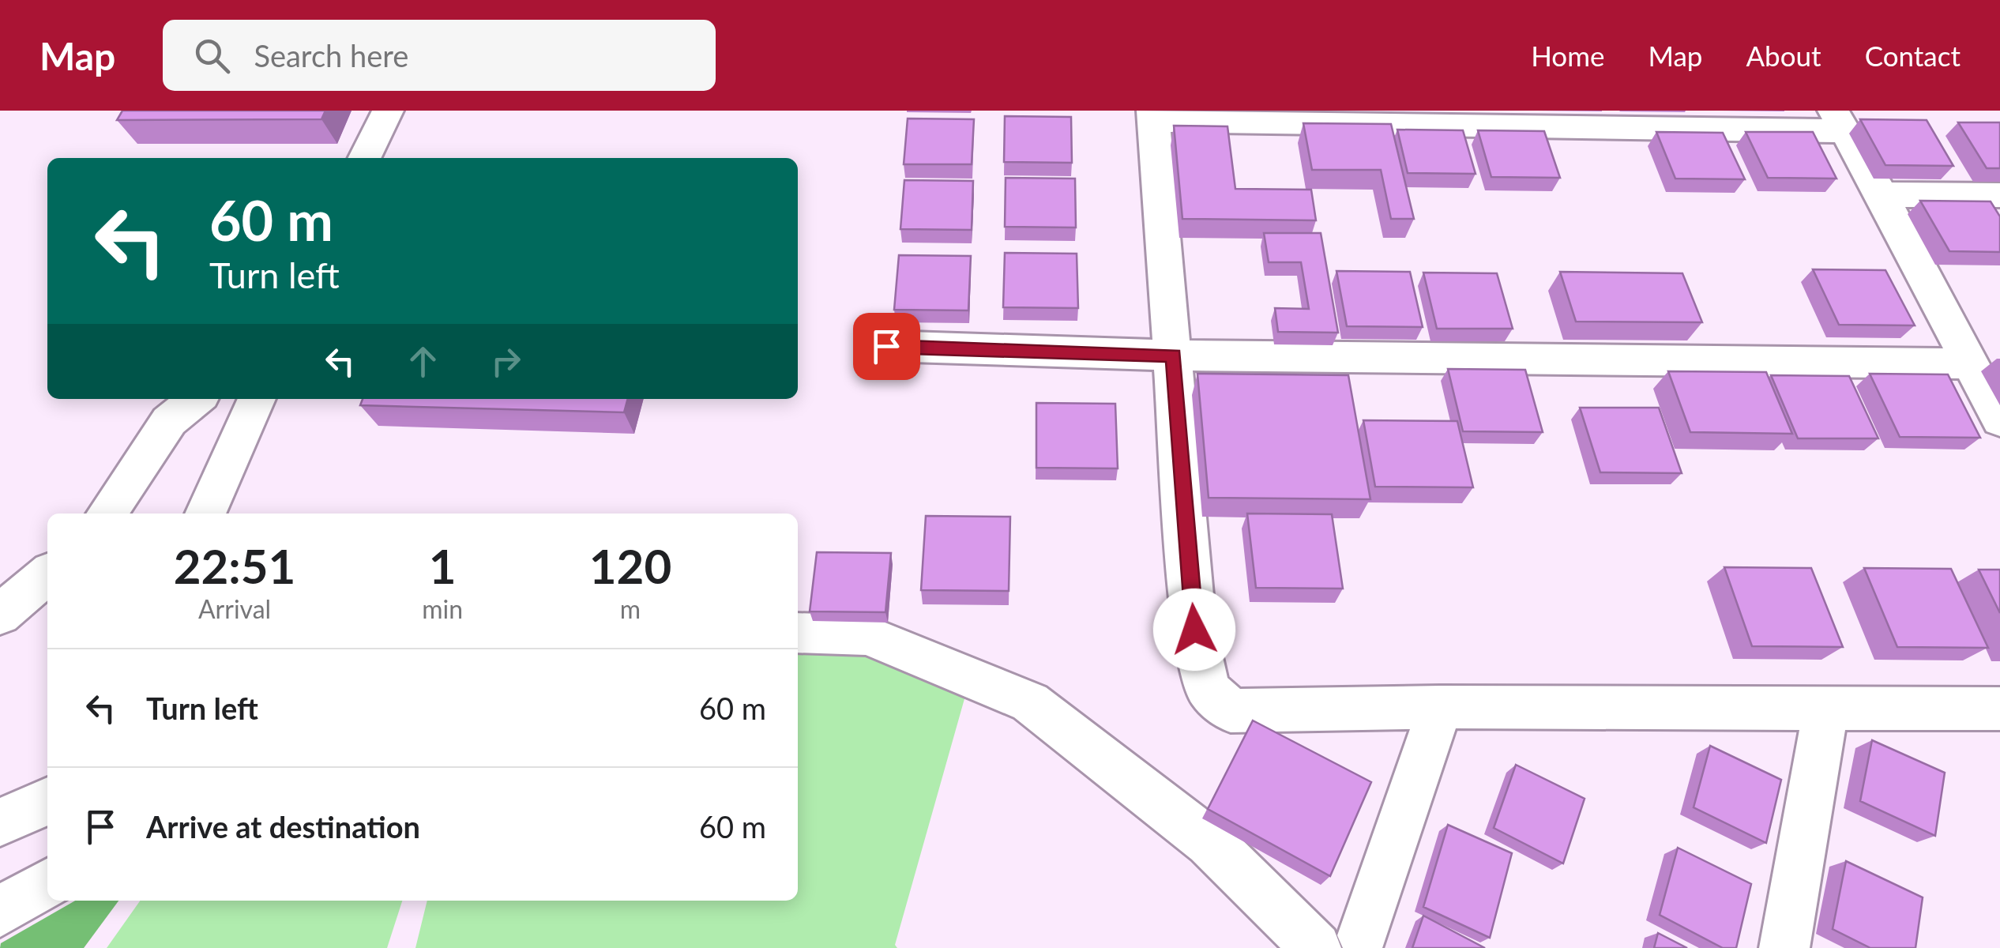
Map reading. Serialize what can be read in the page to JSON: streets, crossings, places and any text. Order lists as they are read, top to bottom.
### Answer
{
  "page": {
    "header": "Map",
    "search": "Search here",
    "nav": [
      "Home",
      "Map",
      "About",
      "Contact"
    ],
    "turn": ["60 m", "Turn left"],
    "eta": [
      "22:51",
      "Arrival",
      "1",
      "min",
      "120",
      "m"
    ],
    "list": [
      {
        "name": "Turn left",
        "value": "60 m"
      },
      {
        "name": "Arrive at destination",
        "value": "60 m"
      }
    ]
  }
}
